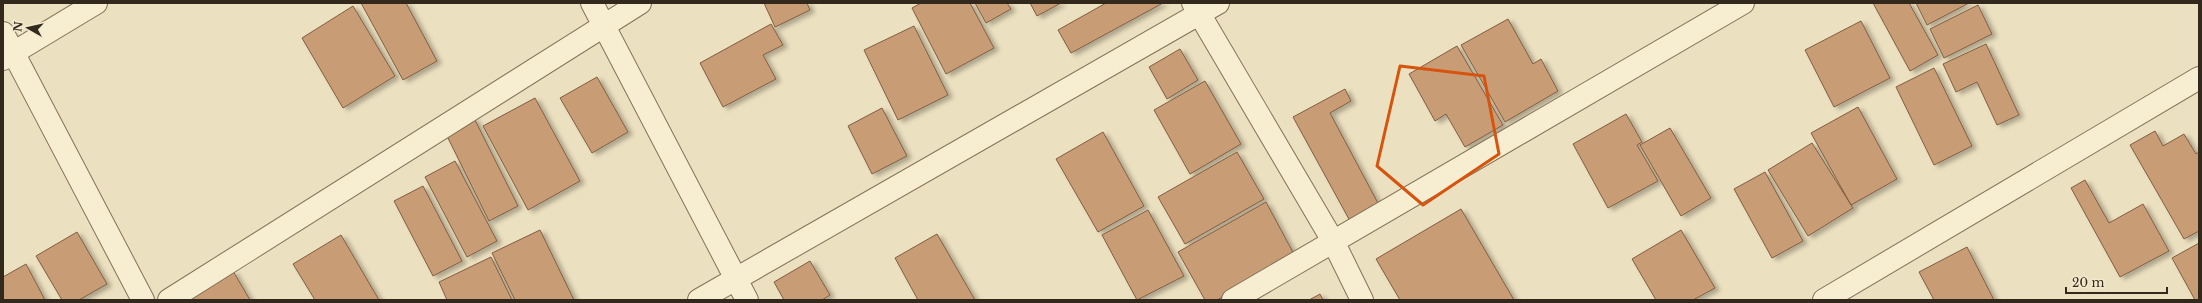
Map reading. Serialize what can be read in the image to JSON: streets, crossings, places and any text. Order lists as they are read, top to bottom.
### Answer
{
  "scale_bar": "20 m",
  "north": "left"
}
